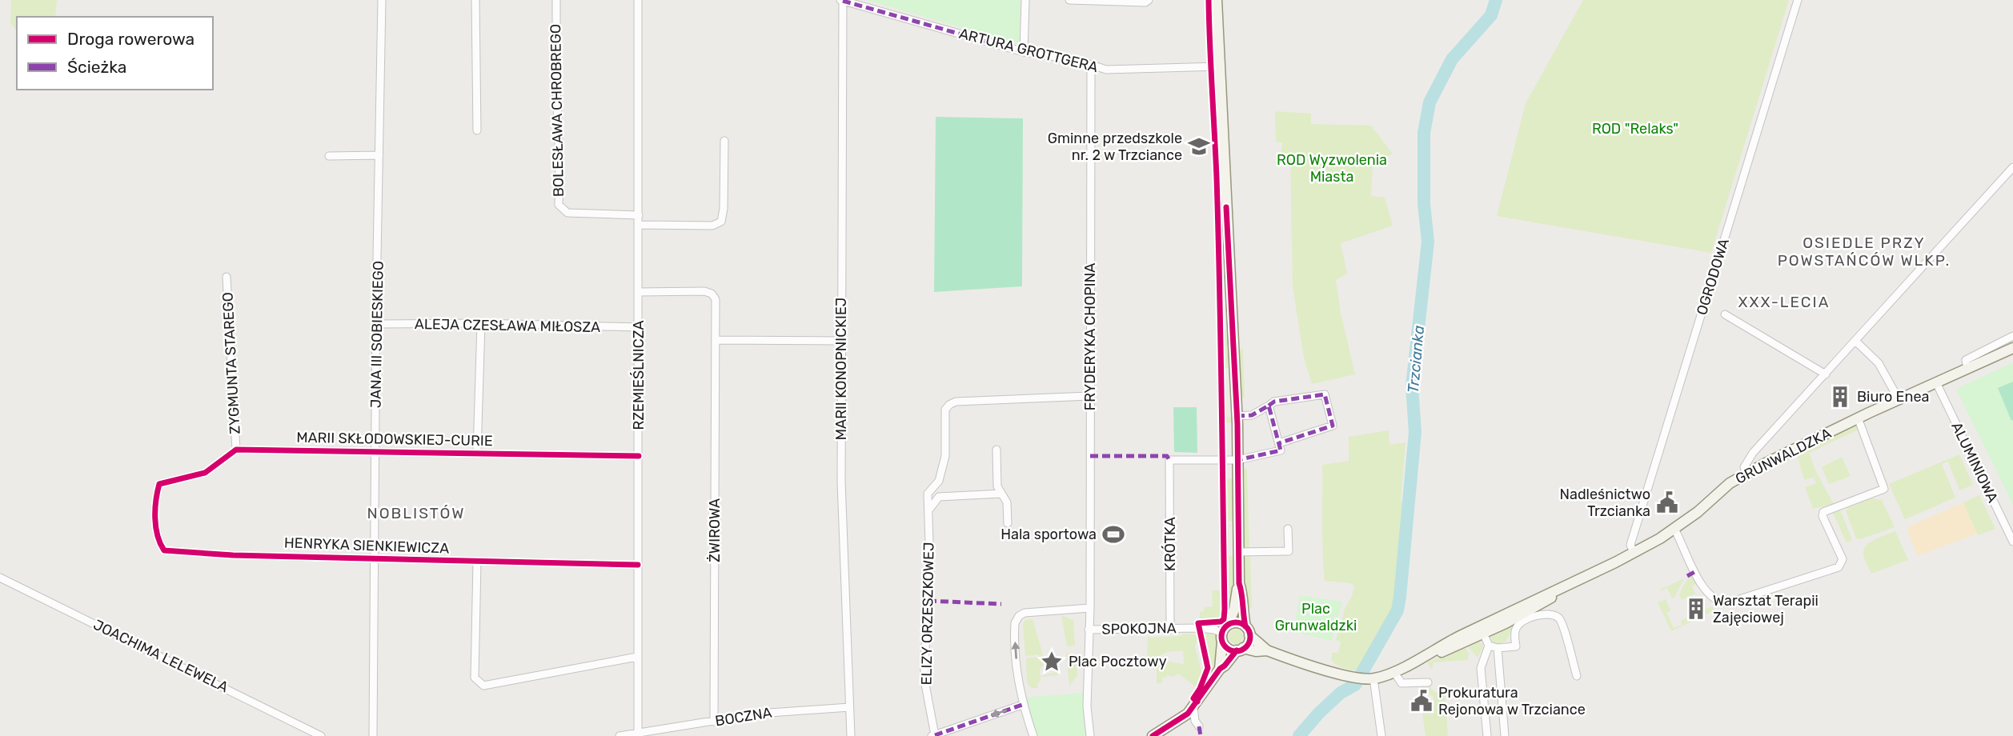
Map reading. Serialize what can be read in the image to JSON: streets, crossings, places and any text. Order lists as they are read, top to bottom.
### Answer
{
  "streets": {
    "main road": ["GRUNWALDZKA"],
    "street": [
      "ARTURA GROTTGERA",
      "BOLESŁAWA CHROBREGO",
      "OGRODOWA",
      "ALEJA CZESŁAWA MIŁOSZA",
      "JANA III SOBIESKIEGO",
      "FRYDERYKA CHOPINA",
      "ZYGMUNTA STAREGO",
      "MARII KONOPNICKIEJ",
      "RZEMIEŚLNICZA",
      "MARII SKŁODOWSKIEJ-CURIE",
      "ALUMINIOWA",
      "ŻWIROWA",
      "KRÓTKA",
      "HENRYKA SIENKIEWICZA",
      "ELIZY ORZESZKOWEJ",
      "SPOKOJNA",
      "JOACHIMA LELEWELA",
      "BOCZNA"
    ]
  },
  "crossings": [
    ["ARTURA GROTTGERA", "FRYDERYKA CHOPINA"],
    ["ARTURA GROTTGERA", "MARII KONOPNICKIEJ"],
    ["BOLESŁAWA CHROBREGO", "RZEMIEŚLNICZA"],
    ["OGRODOWA", "GRUNWALDZKA"],
    ["ALEJA CZESŁAWA MIŁOSZA", "JANA III SOBIESKIEGO"],
    ["ALEJA CZESŁAWA MIŁOSZA", "RZEMIEŚLNICZA"],
    ["JANA III SOBIESKIEGO", "MARII SKŁODOWSKIEJ-CURIE"],
    ["JANA III SOBIESKIEGO", "HENRYKA SIENKIEWICZA"],
    ["FRYDERYKA CHOPINA", "ELIZY ORZESZKOWEJ"],
    ["ZYGMUNTA STAREGO", "MARII SKŁODOWSKIEJ-CURIE"],
    ["ZYGMUNTA STAREGO", "HENRYKA SIENKIEWICZA"],
    ["MARII KONOPNICKIEJ", "BOCZNA"],
    ["RZEMIEŚLNICZA", "MARII SKŁODOWSKIEJ-CURIE"],
    ["RZEMIEŚLNICZA", "ŻWIROWA"],
    ["RZEMIEŚLNICZA", "HENRYKA SIENKIEWICZA"],
    ["RZEMIEŚLNICZA", "BOCZNA"],
    ["MARII SKŁODOWSKIEJ-CURIE", "HENRYKA SIENKIEWICZA"],
    ["GRUNWALDZKA", "ALUMINIOWA"],
    ["ŻWIROWA", "BOCZNA"],
    ["KRÓTKA", "SPOKOJNA"]
  ],
  "districts": ["OSIEDLE PRZY POWSTAŃCÓW WLKP.", "XXX-LECIA", "NOBLISTÓW"],
  "water": ["Trzcianka"],
  "parks": ["ROD \"Relaks\"", "ROD Wyzwolenia Miasta", "Plac Grunwaldzki"],
  "places": {
    "school or university": ["Gminne przedszkole nr. 2 w Trzciance"],
    "building": ["Biuro Enea", "Warsztat Terapii Zajęciowej"],
    "public building": ["Nadleśnictwo Trzcianka", "Prokuratura Rejonowa w Trzciance"],
    "sports": ["Hala sportowa"],
    "place": ["Plac Pocztowy"]
  },
  "legend": ["Droga rowerowa", "Ścieżka"]
}
